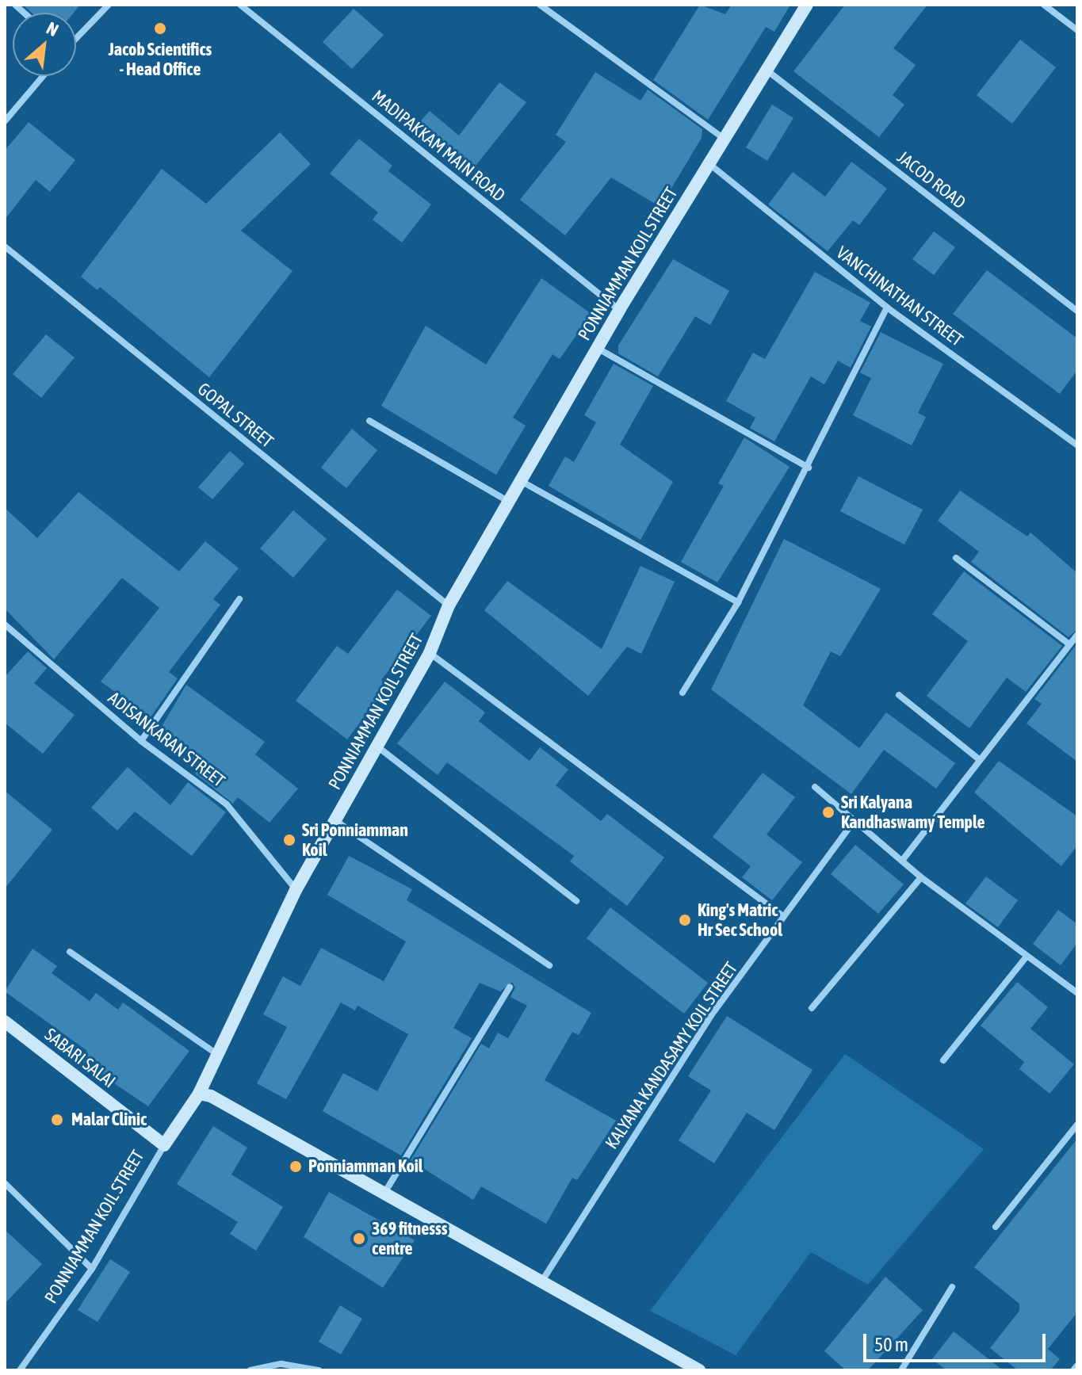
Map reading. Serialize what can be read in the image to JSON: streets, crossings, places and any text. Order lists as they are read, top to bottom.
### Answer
{
  "streets": {
    "street": [
      "MADIPAKKAM MAIN ROAD",
      "JACOD ROAD",
      "PONNIAMMAN KOIL STREET",
      "VANCHINATHAN STREET",
      "GOPAL STREET",
      "ADISANKARAN STREET",
      "KALYANA KANDASAMY KOIL STREET",
      "SABARI SALAI"
    ]
  },
  "crossings": [
    ["MADIPAKKAM MAIN ROAD", "PONNIAMMAN KOIL STREET"],
    ["JACOD ROAD", "PONNIAMMAN KOIL STREET"],
    ["PONNIAMMAN KOIL STREET", "VANCHINATHAN STREET"],
    ["PONNIAMMAN KOIL STREET", "GOPAL STREET"],
    ["PONNIAMMAN KOIL STREET", "ADISANKARAN STREET"],
    ["PONNIAMMAN KOIL STREET", "SABARI SALAI"]
  ],
  "places": [
    "Jacob Scientifics - Head Office",
    "Sri Kalyana Kandhaswamy Temple",
    "Sri Ponniamman Koil",
    "King's Matric Hr Sec School",
    "Malar Clinic",
    "Ponniamman Koil",
    "369 fitnesss centre"
  ],
  "scale_bar": "50 m",
  "north": "top right"
}
